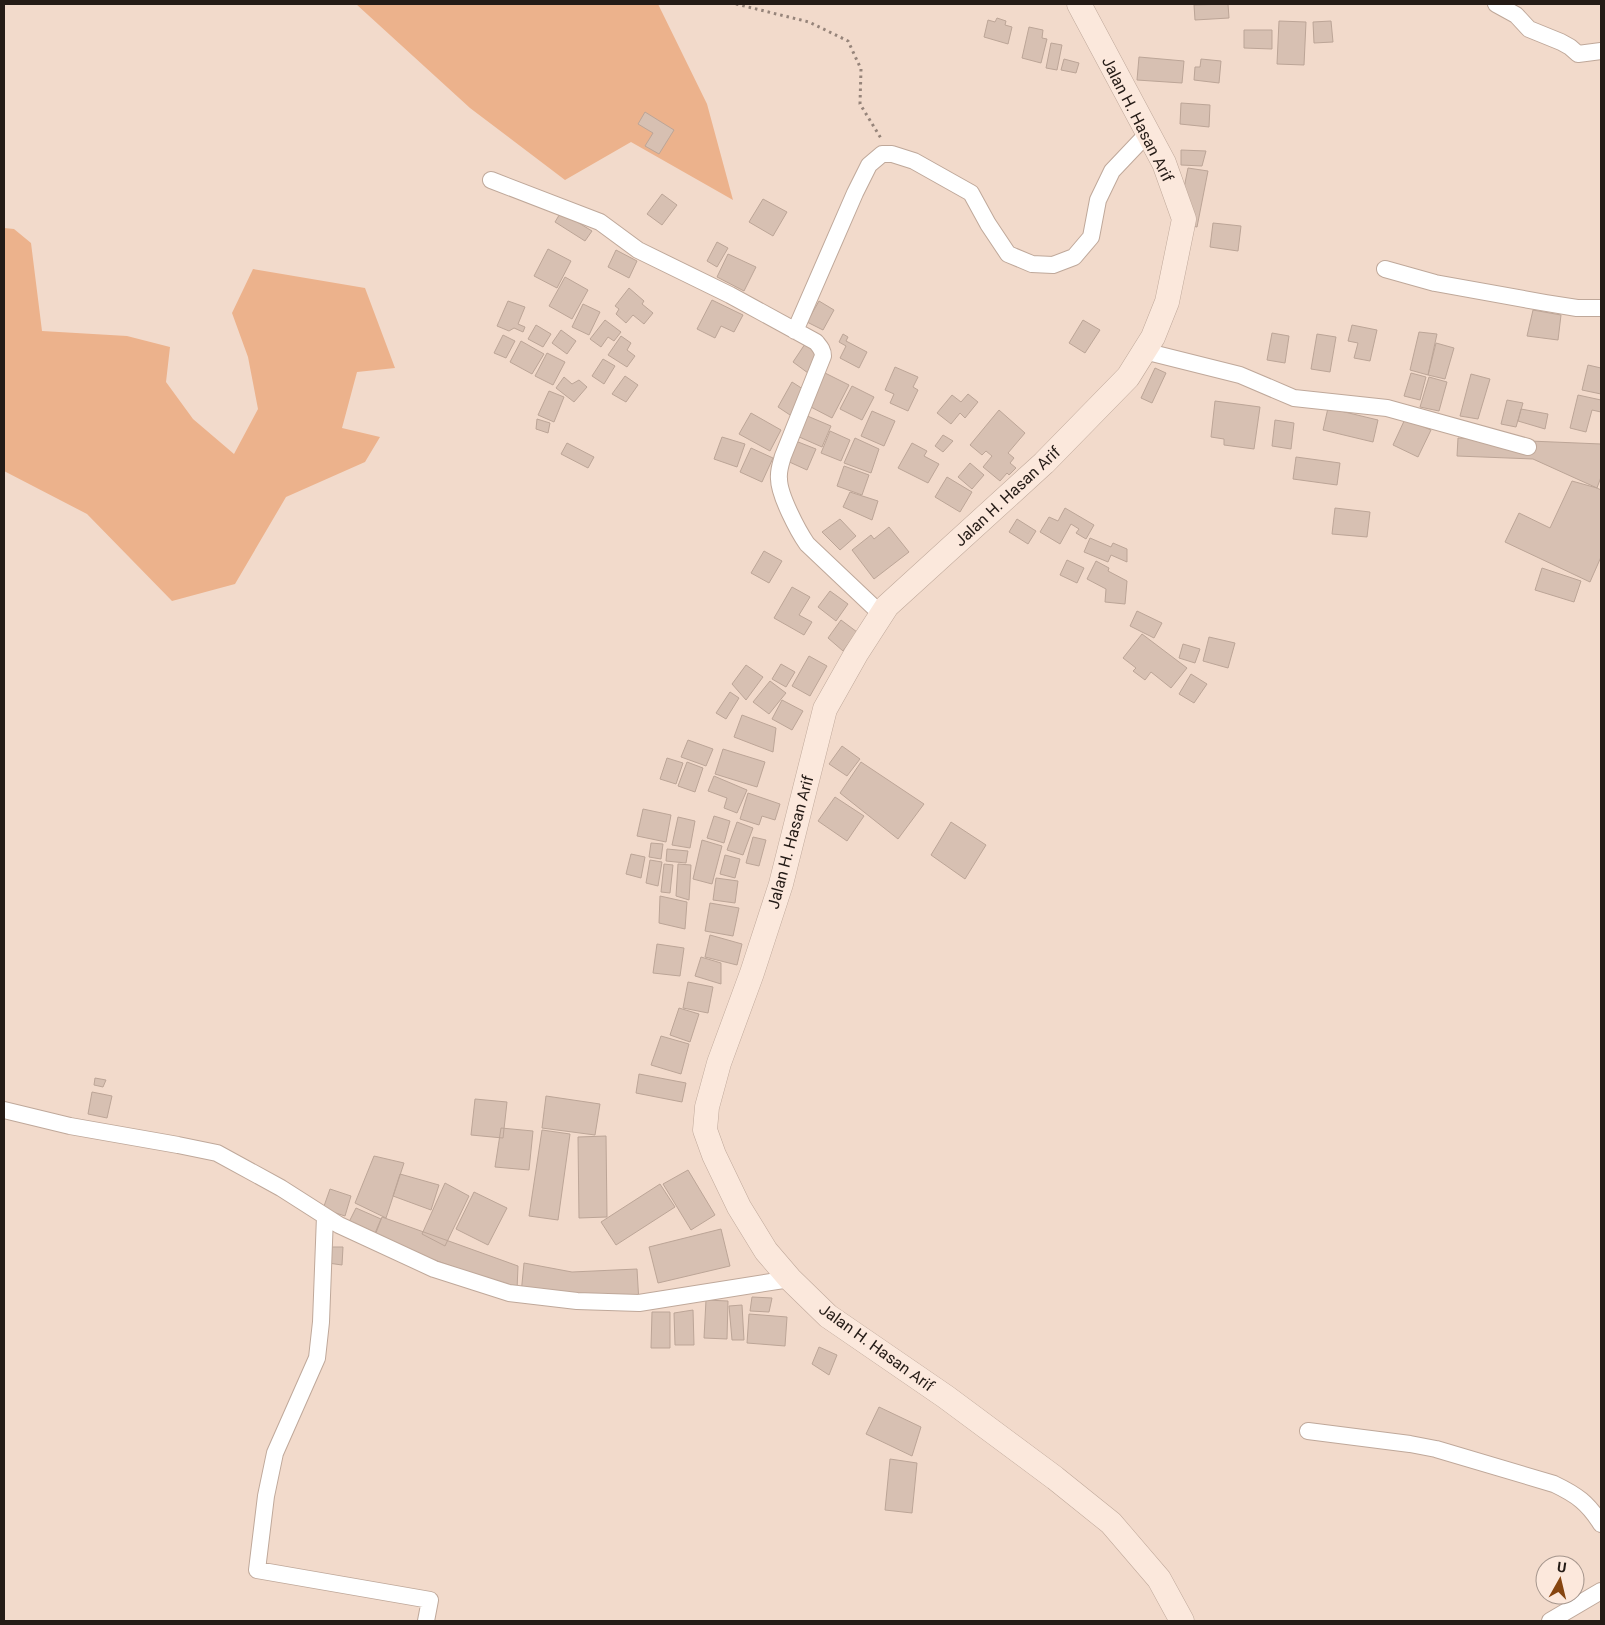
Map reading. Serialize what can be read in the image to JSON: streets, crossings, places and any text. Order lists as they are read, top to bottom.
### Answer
{
  "streets": {
    "main road": ["Jalan H. Hasan Arif"]
  },
  "north": "top"
}
